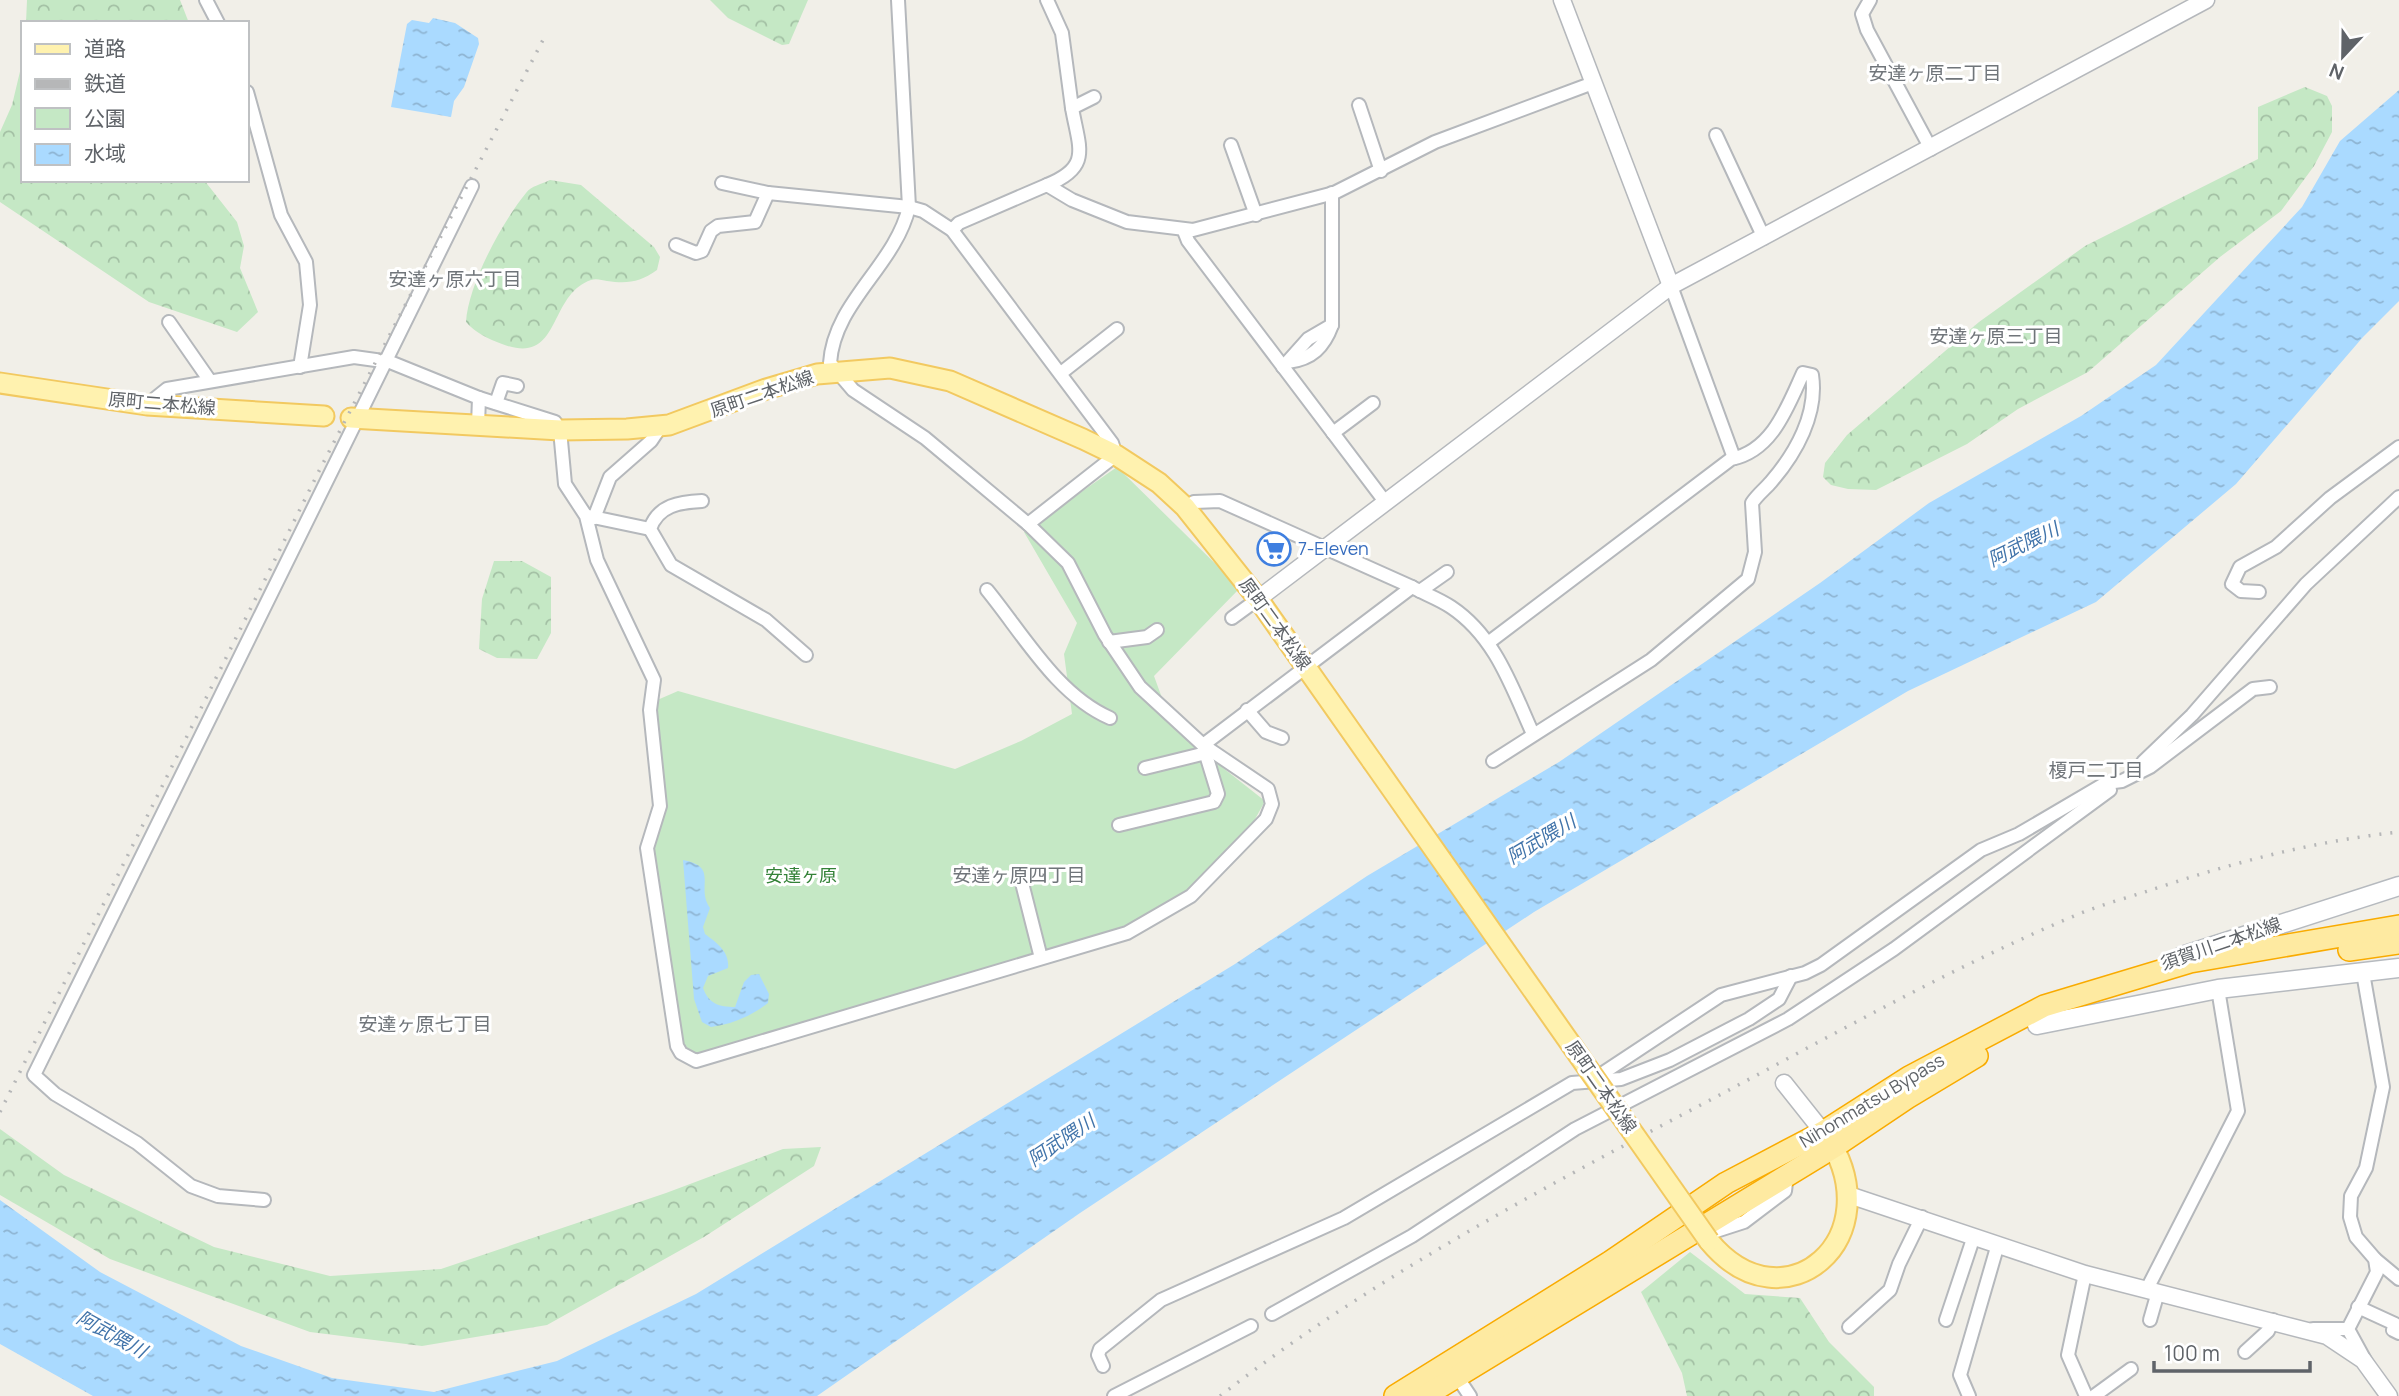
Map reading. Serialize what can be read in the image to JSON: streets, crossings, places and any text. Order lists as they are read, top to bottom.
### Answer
{
  "streets": {
    "highway": ["Nihonmatsu Bypass"],
    "main road": ["原町二本松線", "須賀川二本松線"]
  },
  "crossings": [
    ["原町二本松線", "Nihonmatsu Bypass"],
    ["須賀川二本松線", "Nihonmatsu Bypass"]
  ],
  "districts": [
    "安達ヶ原二丁目",
    "安達ヶ原六丁目",
    "安達ヶ原三丁目",
    "榎戸二丁目",
    "安達ヶ原四丁目",
    "安達ヶ原七丁目"
  ],
  "water": ["阿武隈川"],
  "parks": ["安達ヶ原"],
  "places": {
    "supermarket": ["7-Eleven"]
  },
  "legend": [
    "道路",
    "鉄道",
    "公園",
    "水域"
  ],
  "scale_bar": "100 m",
  "north": "bottom"
}
